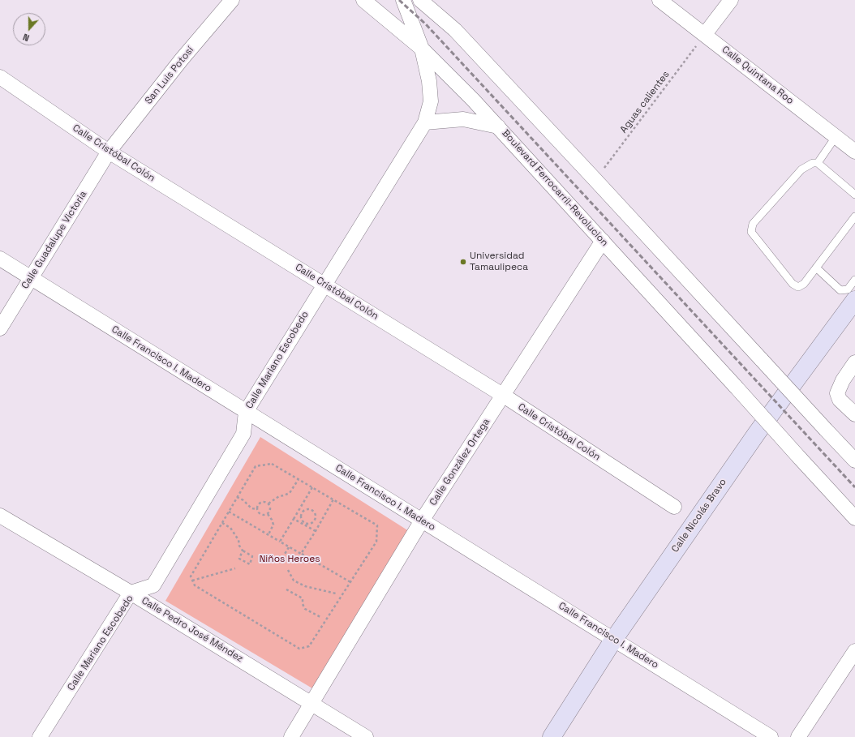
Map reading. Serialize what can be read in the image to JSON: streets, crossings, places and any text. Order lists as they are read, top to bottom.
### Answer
{
  "streets": {
    "main road": ["Calle Nicolás Bravo"],
    "street": [
      "San Luis Potosí",
      "Calle Quintana Roo",
      "Calle Cristóbal Colón",
      "Boulevard Ferrocarril-Revolucion",
      "Calle Guadalupe Victoria",
      "Calle Francisco I. Madero",
      "Calle Mariano Escobedo",
      "Calle González Ortega",
      "Calle Pedro José Méndez"
    ],
    "path": ["Aguas calientes"]
  },
  "crossings": [
    ["San Luis Potosí", "Calle Cristóbal Colón"],
    ["San Luis Potosí", "Calle Guadalupe Victoria"],
    ["Calle Quintana Roo", "Aguas calientes"],
    ["Calle Cristóbal Colón", "Calle Guadalupe Victoria"],
    ["Calle Cristóbal Colón", "Calle Mariano Escobedo"],
    ["Calle Cristóbal Colón", "Calle González Ortega"],
    ["Boulevard Ferrocarril-Revolucion", "Calle Mariano Escobedo"],
    ["Boulevard Ferrocarril-Revolucion", "Calle González Ortega"],
    ["Calle Guadalupe Victoria", "Calle Francisco I. Madero"],
    ["Calle Francisco I. Madero", "Calle Mariano Escobedo"],
    ["Calle Francisco I. Madero", "Calle González Ortega"],
    ["Calle Francisco I. Madero", "Calle Nicolás Bravo"],
    ["Calle Mariano Escobedo", "Calle Pedro José Méndez"],
    ["Calle González Ortega", "Calle Pedro José Méndez"]
  ],
  "parks": ["Niños Heroes"],
  "places": ["Universidad Tamaulipeca"],
  "north": "bottom"
}
